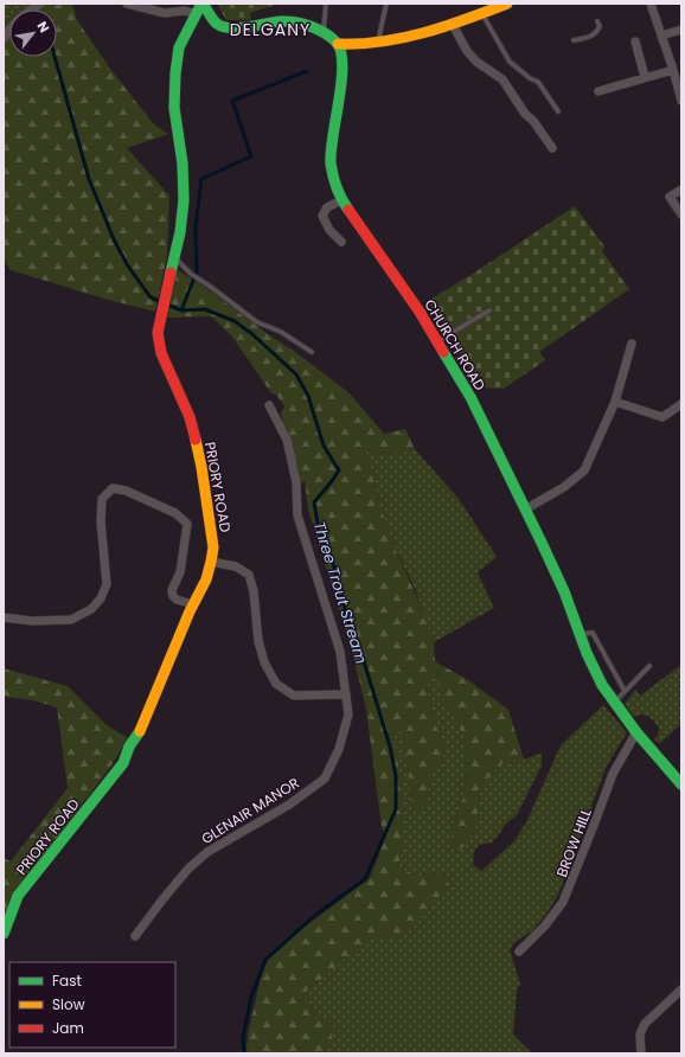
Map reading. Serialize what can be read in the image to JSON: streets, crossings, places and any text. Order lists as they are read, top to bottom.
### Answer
{
  "streets": {
    "street": [
      "CHURCH ROAD",
      "PRIORY ROAD",
      "GLENAIR MANOR",
      "BROW HILL"
    ]
  },
  "crossings": [
    ["CHURCH ROAD", "BROW HILL"]
  ],
  "districts": ["DELGANY"],
  "water": ["Three Trout Stream"],
  "legend": ["Fast", "Slow", "Jam"],
  "north": "top right"
}
